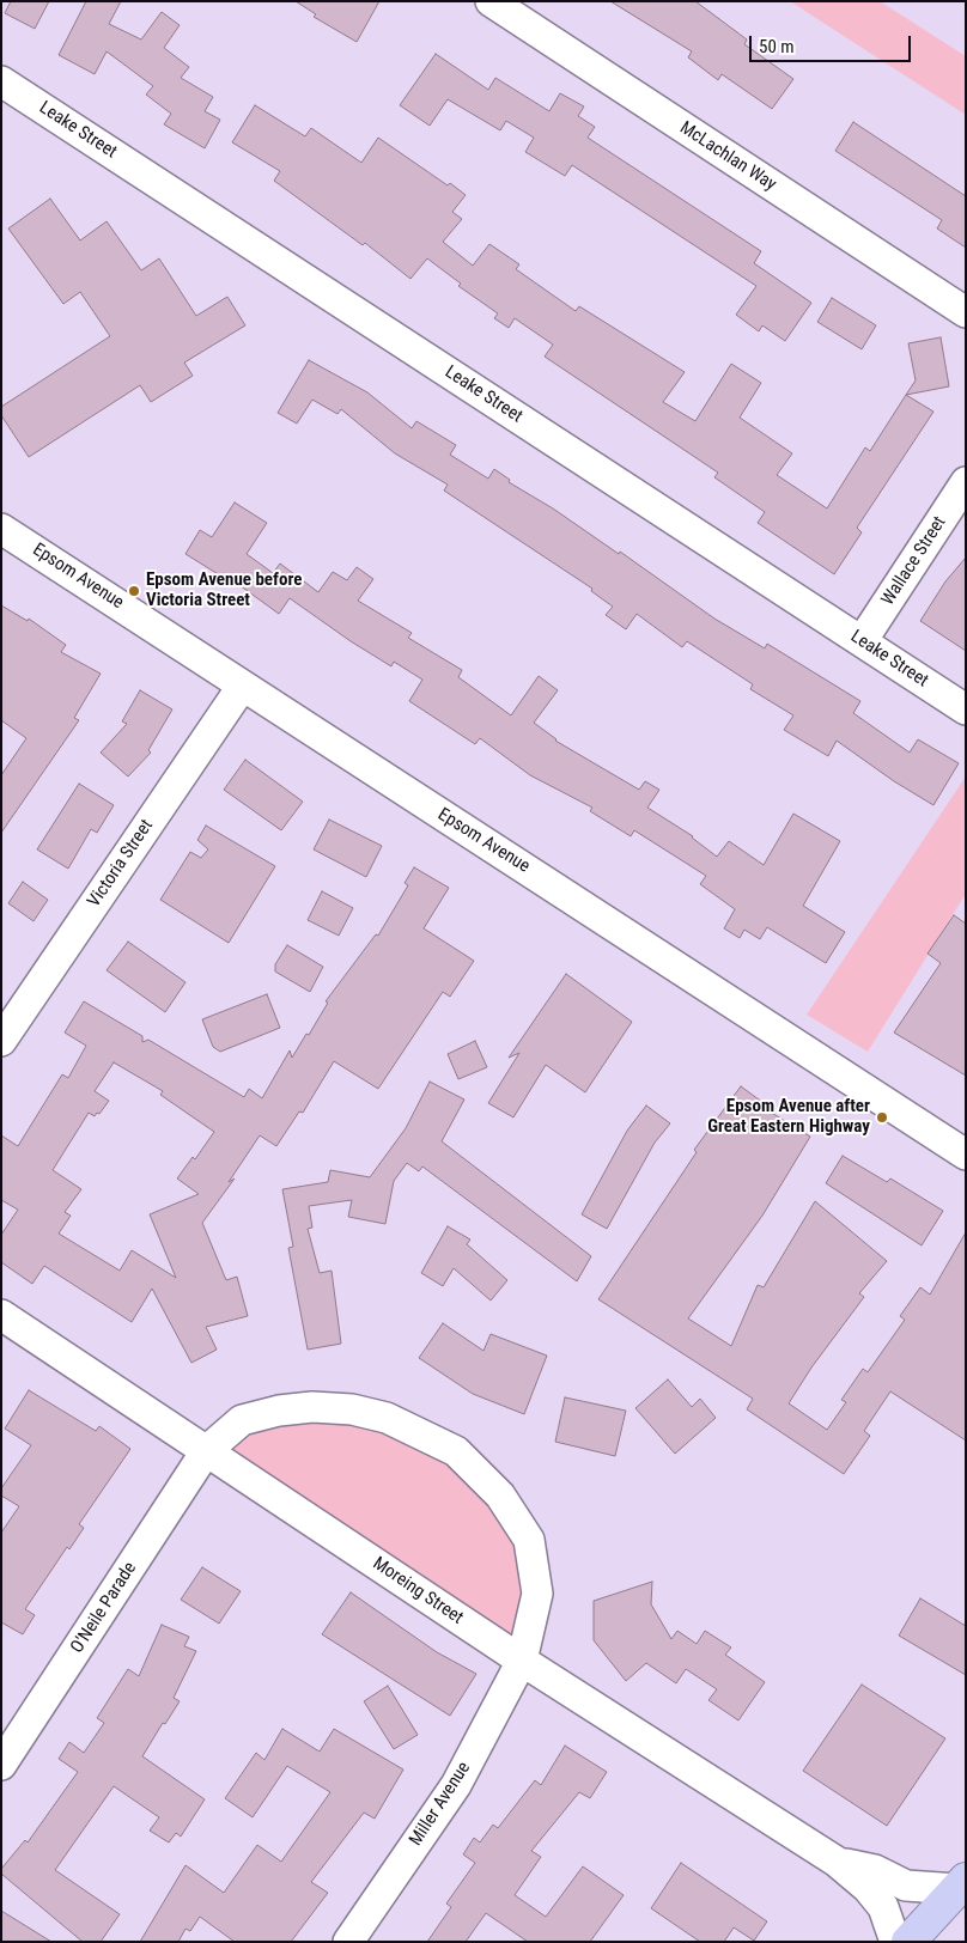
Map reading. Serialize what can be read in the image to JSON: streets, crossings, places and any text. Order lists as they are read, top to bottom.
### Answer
{
  "streets": {
    "street": [
      "Leake Street",
      "McLachlan Way",
      "Wallace Street",
      "Epsom Avenue",
      "Victoria Street",
      "Moreing Street",
      "O'Neile Parade",
      "Miller Avenue"
    ]
  },
  "crossings": [
    ["Leake Street", "Wallace Street"],
    ["Epsom Avenue", "Victoria Street"],
    ["Moreing Street", "O'Neile Parade"],
    ["Moreing Street", "Miller Avenue"],
    ["O'Neile Parade", "Miller Avenue"]
  ],
  "places": ["Epsom Avenue before Victoria Street", "Epsom Avenue after Great Eastern Highway"],
  "scale_bar": "50 m"
}
